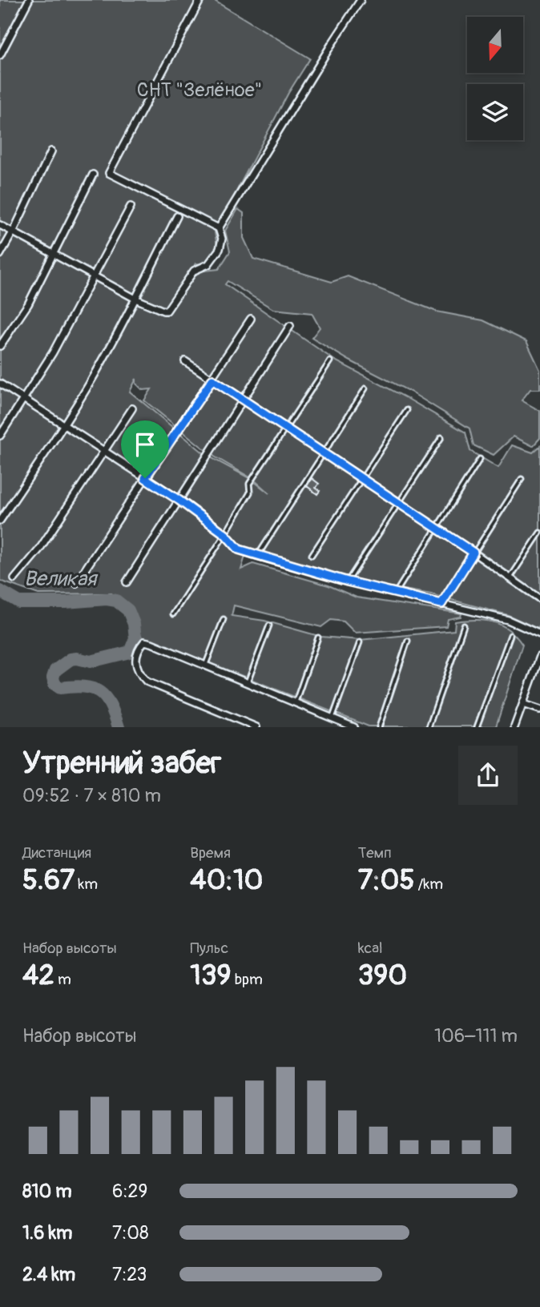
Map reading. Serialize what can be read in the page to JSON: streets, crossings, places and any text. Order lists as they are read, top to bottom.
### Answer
{
  "water": ["Великая"],
  "parks": ["СНТ \"Зелёное\""],
  "north": "bottom",
  "page": {
    "heading": ["Утренний забег", "09:52 · 7 × 810 m"],
    "stats": [
      ["Дистанция", "5.67 km"],
      ["Время", "40:10"],
      ["Темп", "7:05 /km"],
      ["Набор высоты", "42 m"],
      ["Пульс", "139 bpm"],
      ["kcal", "390"]
    ],
    "chart": ["Набор высоты", "106–111 m"],
    "list": [
      {
        "name": "810 m",
        "note": "6:29"
      },
      {
        "name": "1.6 km",
        "note": "7:08"
      },
      {
        "name": "2.4 km",
        "note": "7:23"
      }
    ]
  }
}
